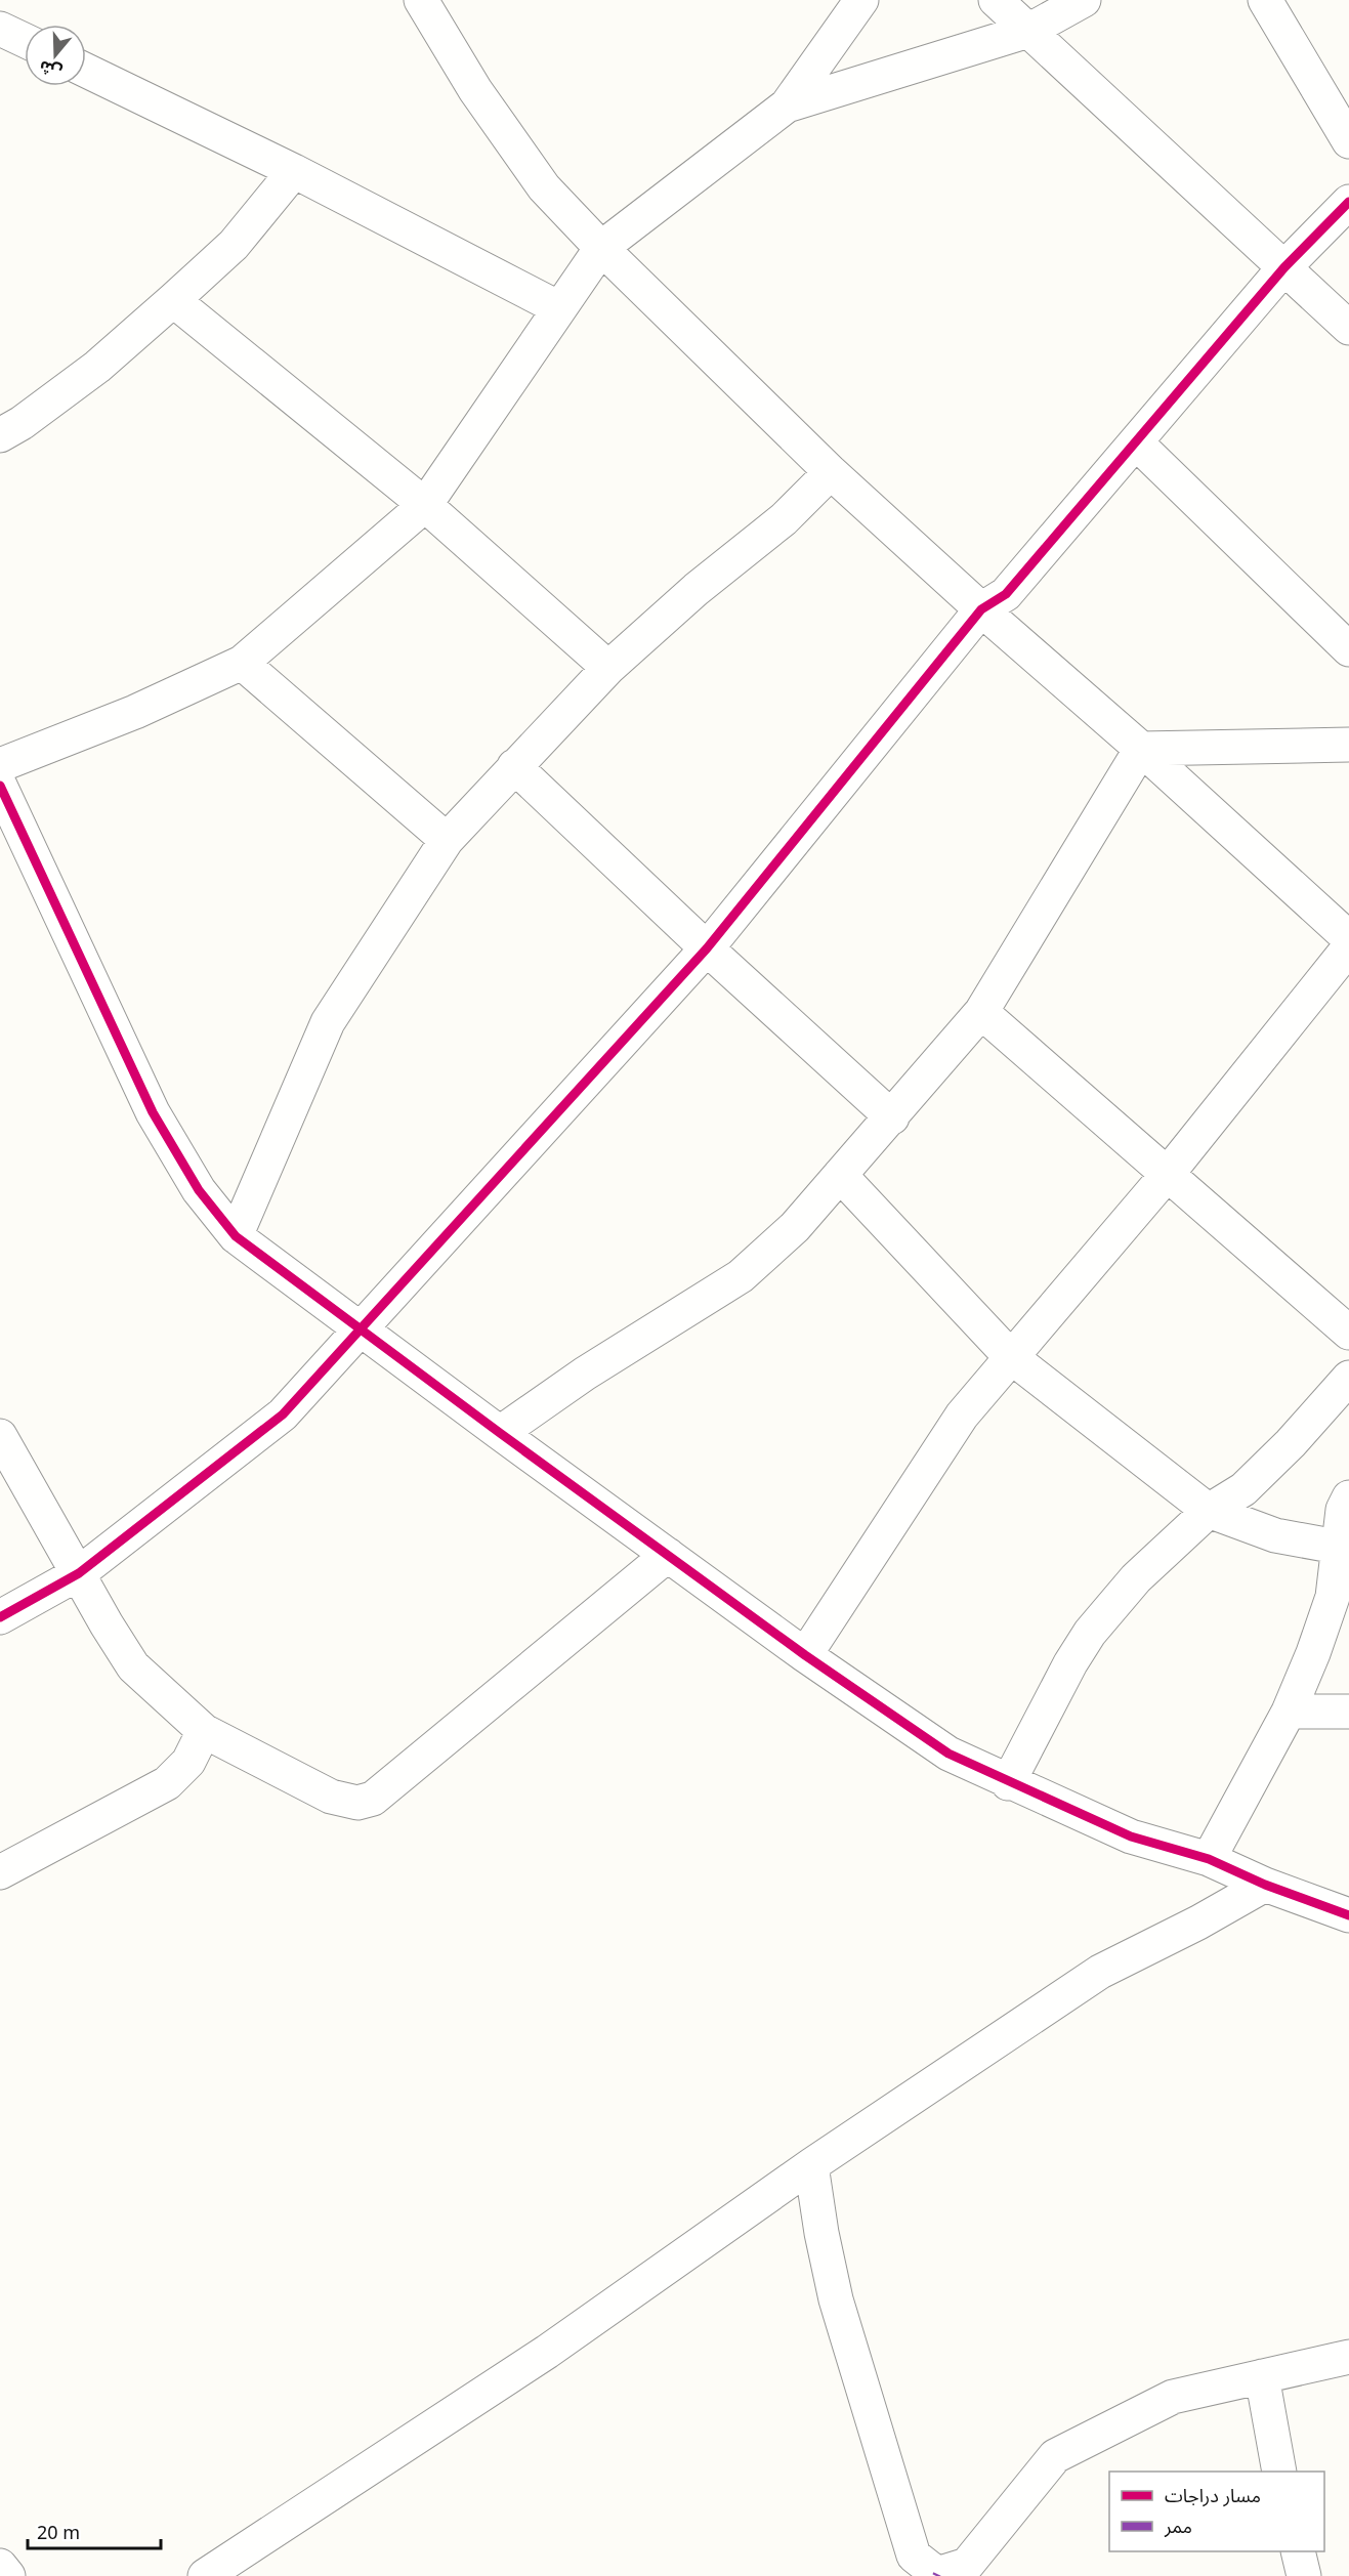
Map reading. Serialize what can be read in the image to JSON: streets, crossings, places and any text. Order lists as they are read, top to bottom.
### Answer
{
  "legend": ["مسار دراجات", "ممر"],
  "scale_bar": "20 m",
  "north": "bottom"
}
